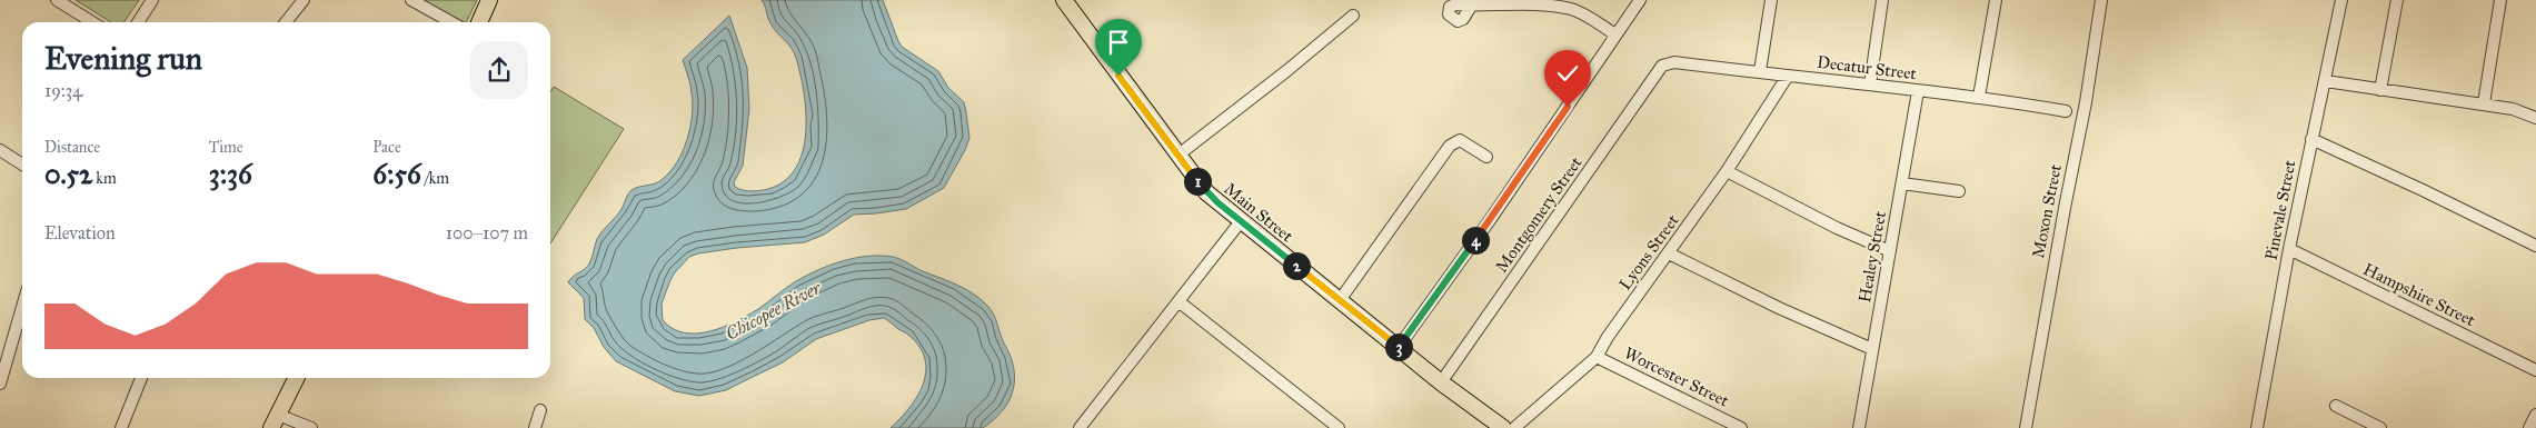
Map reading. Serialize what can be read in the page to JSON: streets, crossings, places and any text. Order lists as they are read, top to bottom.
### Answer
{
  "streets": {
    "main road": ["Main Street"],
    "street": [
      "Decatur Street",
      "Pinevale Street",
      "Moxon Street",
      "Montgomery Street",
      "Lyons Street",
      "Healey Street",
      "Hampshire Street",
      "Worcester Street"
    ]
  },
  "crossings": [
    ["Decatur Street", "Montgomery Street"],
    ["Decatur Street", "Lyons Street"],
    ["Decatur Street", "Healey Street"],
    ["Pinevale Street", "Hampshire Street"],
    ["Main Street", "Montgomery Street"],
    ["Lyons Street", "Worcester Street"]
  ],
  "water": ["Chicopee River"],
  "page": {
    "heading": ["Evening run", "19:34"],
    "stats": [
      ["Distance", "0.52 km"],
      ["Time", "3:36"],
      ["Pace", "6:56 /km"]
    ],
    "pins": [
      "1",
      "4",
      "2",
      "3"
    ],
    "chart": ["Elevation", "100–107 m"]
  }
}
